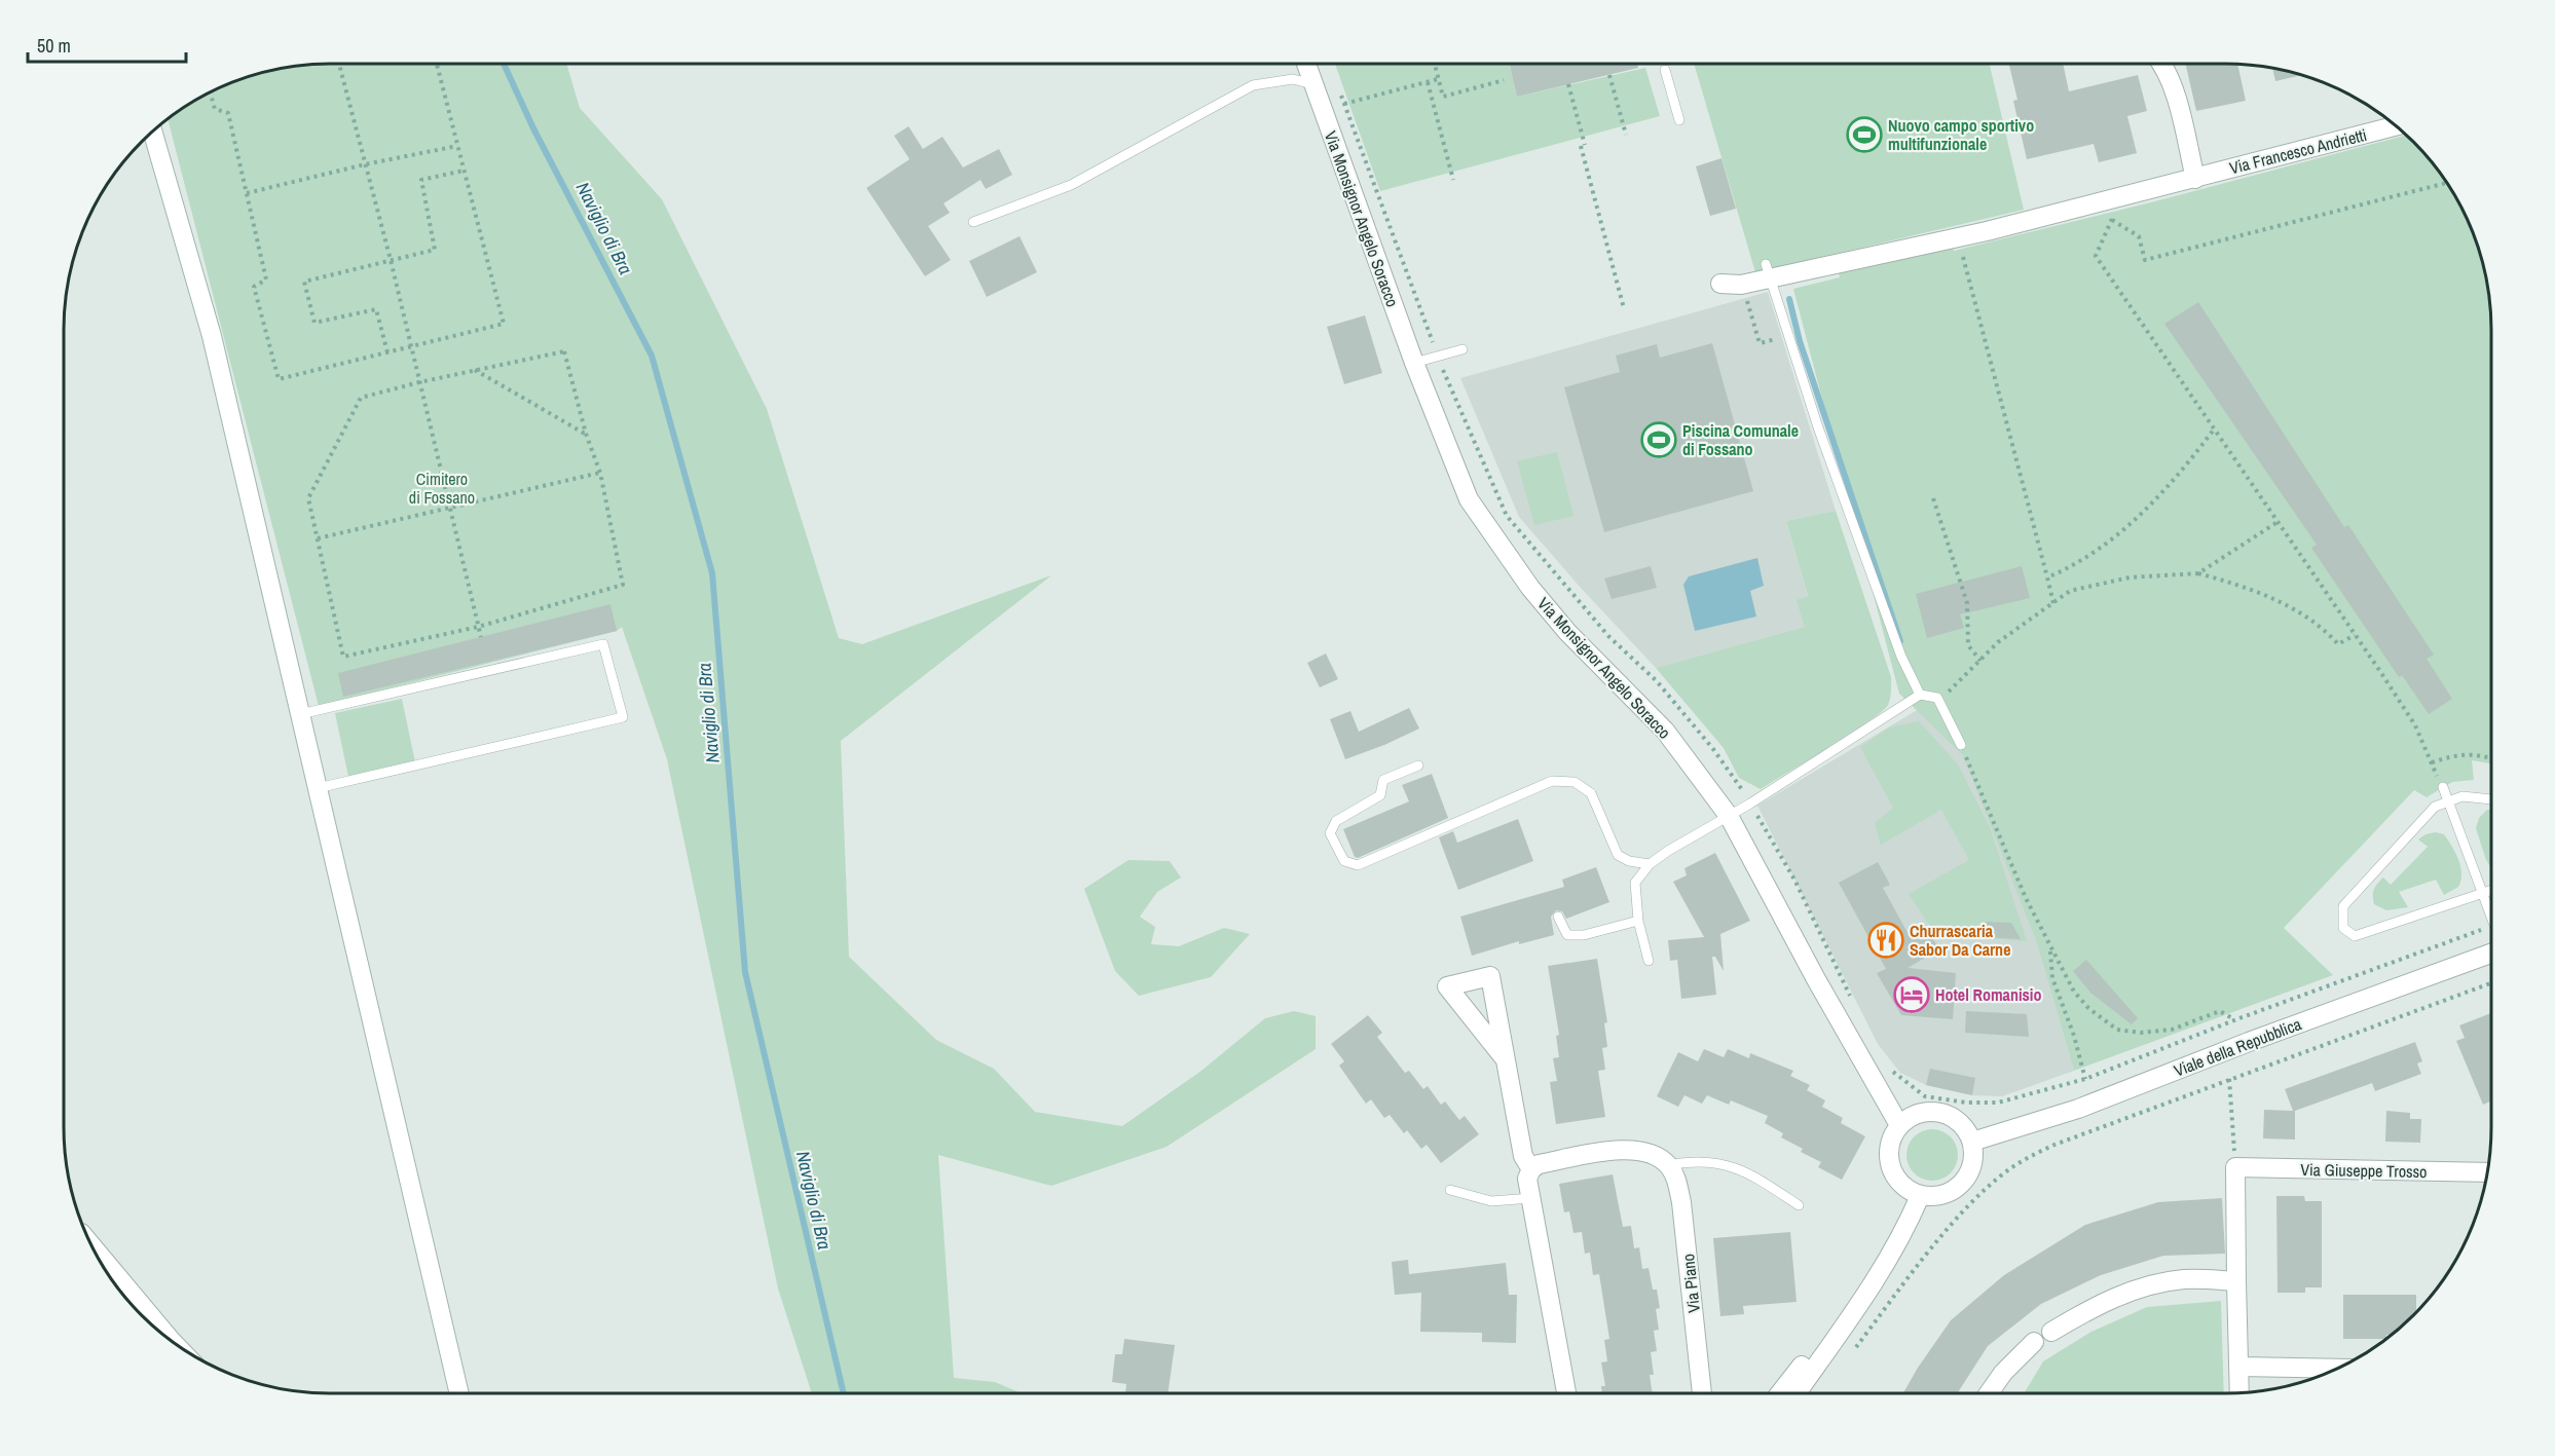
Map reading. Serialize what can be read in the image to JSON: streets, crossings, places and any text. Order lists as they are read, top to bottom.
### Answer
{
  "streets": {
    "street": [
      "Via Francesco Andrietti",
      "Via Monsignor Angelo Soracco",
      "Viale della Repubblica",
      "Via Giuseppe Trosso",
      "Via Piano"
    ]
  },
  "crossings": [
    ["Via Monsignor Angelo Soracco", "Viale della Repubblica"]
  ],
  "water": ["Naviglio di Bra"],
  "parks": ["Cimitero di Fossano"],
  "places": {
    "sports": ["Nuovo campo sportivo multifunzionale", "Piscina Comunale di Fossano"],
    "restaurant": ["Churrascaria Sabor Da Carne"],
    "hotel": ["Hotel Romanisio"]
  },
  "scale_bar": "50 m"
}
